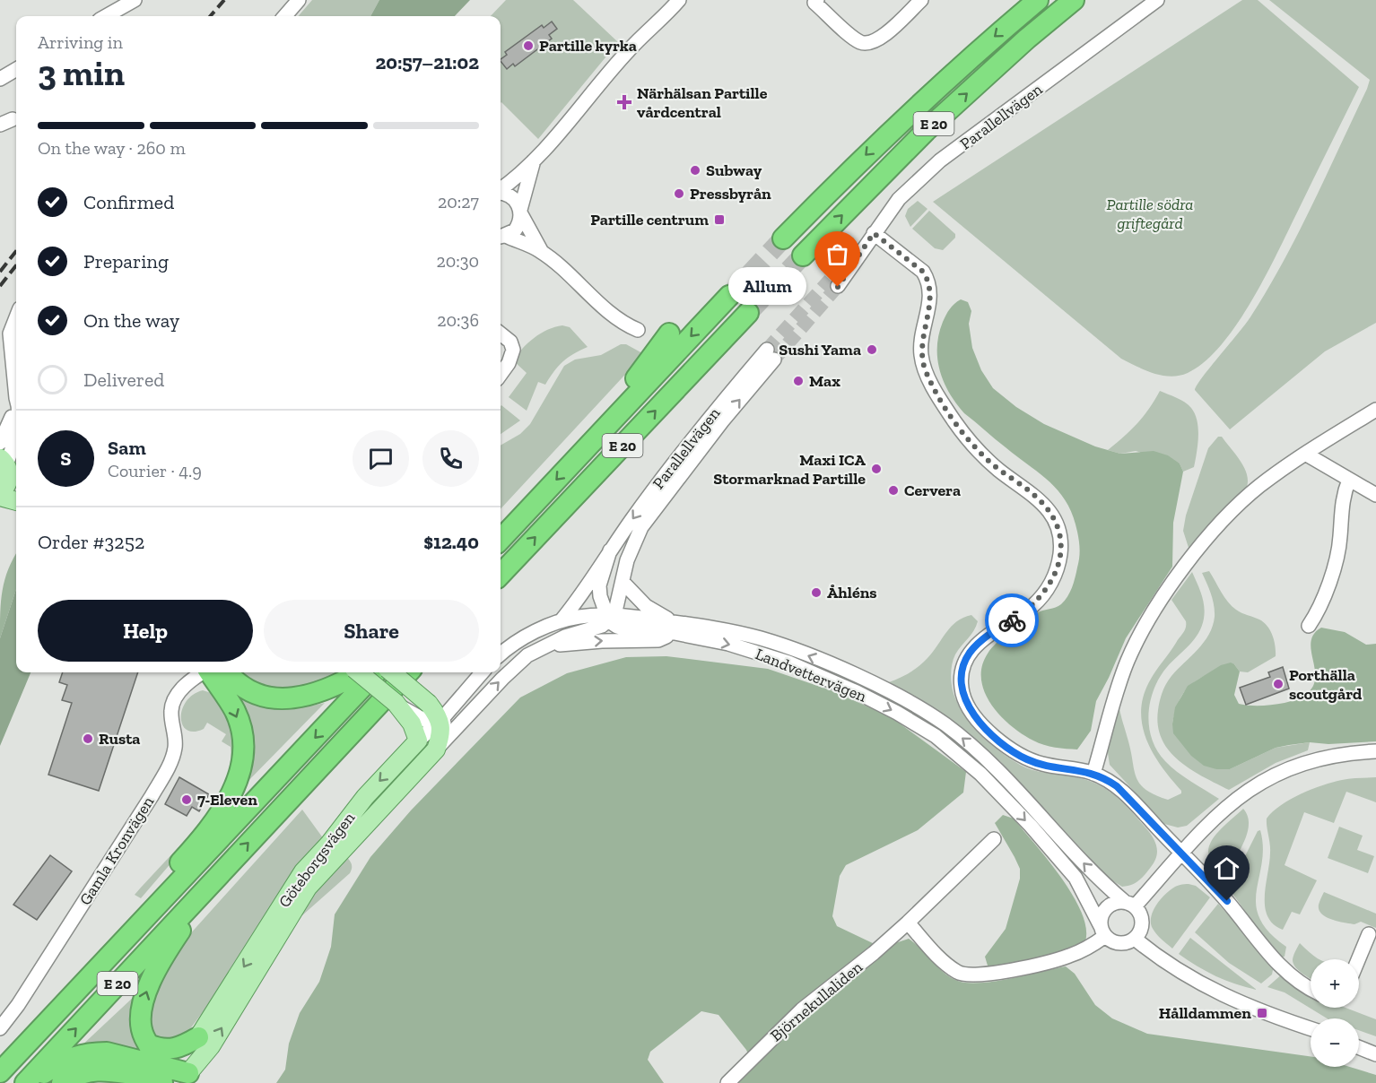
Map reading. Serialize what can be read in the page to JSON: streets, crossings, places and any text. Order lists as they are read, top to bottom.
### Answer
{
  "streets": {
    "highway": ["E 20"],
    "main road": ["Göteborgsvägen"],
    "street": [
      "Parallellvägen",
      "Landvettervägen",
      "Gamla Kronvägen",
      "Björnekullaliden"
    ]
  },
  "crossings": [
    ["Parallellvägen", "Landvettervägen"],
    ["Landvettervägen", "Göteborgsvägen"]
  ],
  "parks": ["Partille södra griftegård"],
  "places": {
    "other": [
      "Partille kyrka",
      "Subway",
      "Pressbyrån",
      "Allum",
      "Sushi Yama",
      "Max",
      "Maxi ICA Stormarknad Partille",
      "Cervera",
      "Åhléns",
      "Porthälla scoutgård",
      "Rusta",
      "7-Eleven"
    ],
    "health": ["Närhälsan Partille vårdcentral"],
    "transit": ["Partille centrum", "Hålldammen"]
  },
  "page": {
    "heading": ["3 min", "Arriving in", "20:57–21:02"],
    "panel": [
      "Sam",
      "Courier · 4.9",
      "Order #3252",
      "$12.40"
    ],
    "bar": "On the way · 260 m",
    "list": [
      ["Confirmed", "20:27"],
      ["Preparing", "20:30"],
      ["On the way", "20:36"],
      "Delivered"
    ],
    "bubble": "Allum",
    "round": "S",
    "buttons": ["Help", "Share"],
    "map_buttons": ["+", "−"]
  }
}
